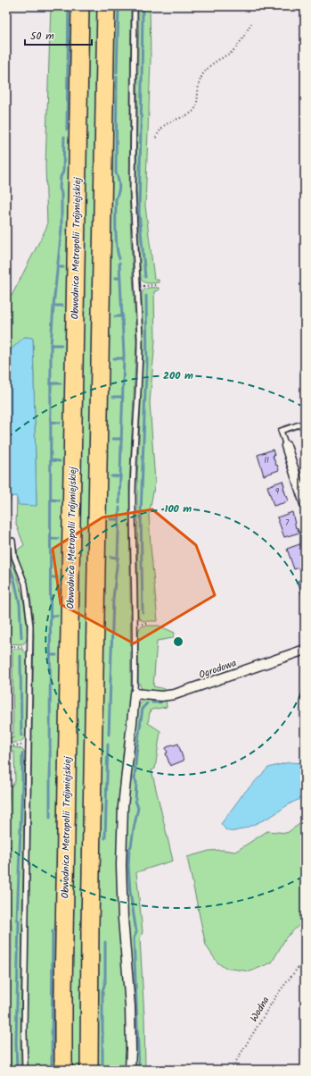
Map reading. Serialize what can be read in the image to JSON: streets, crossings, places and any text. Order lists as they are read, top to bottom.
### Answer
{
  "streets": {
    "highway": ["Obwodnica Metropolii Trójmiejskiej"],
    "street": ["Ogrodowa"],
    "path": ["Wodna"]
  },
  "house_numbers": ["11", "9", "7"],
  "scale_bar": "50 m",
  "rings": ["200 m", "100 m"]
}
